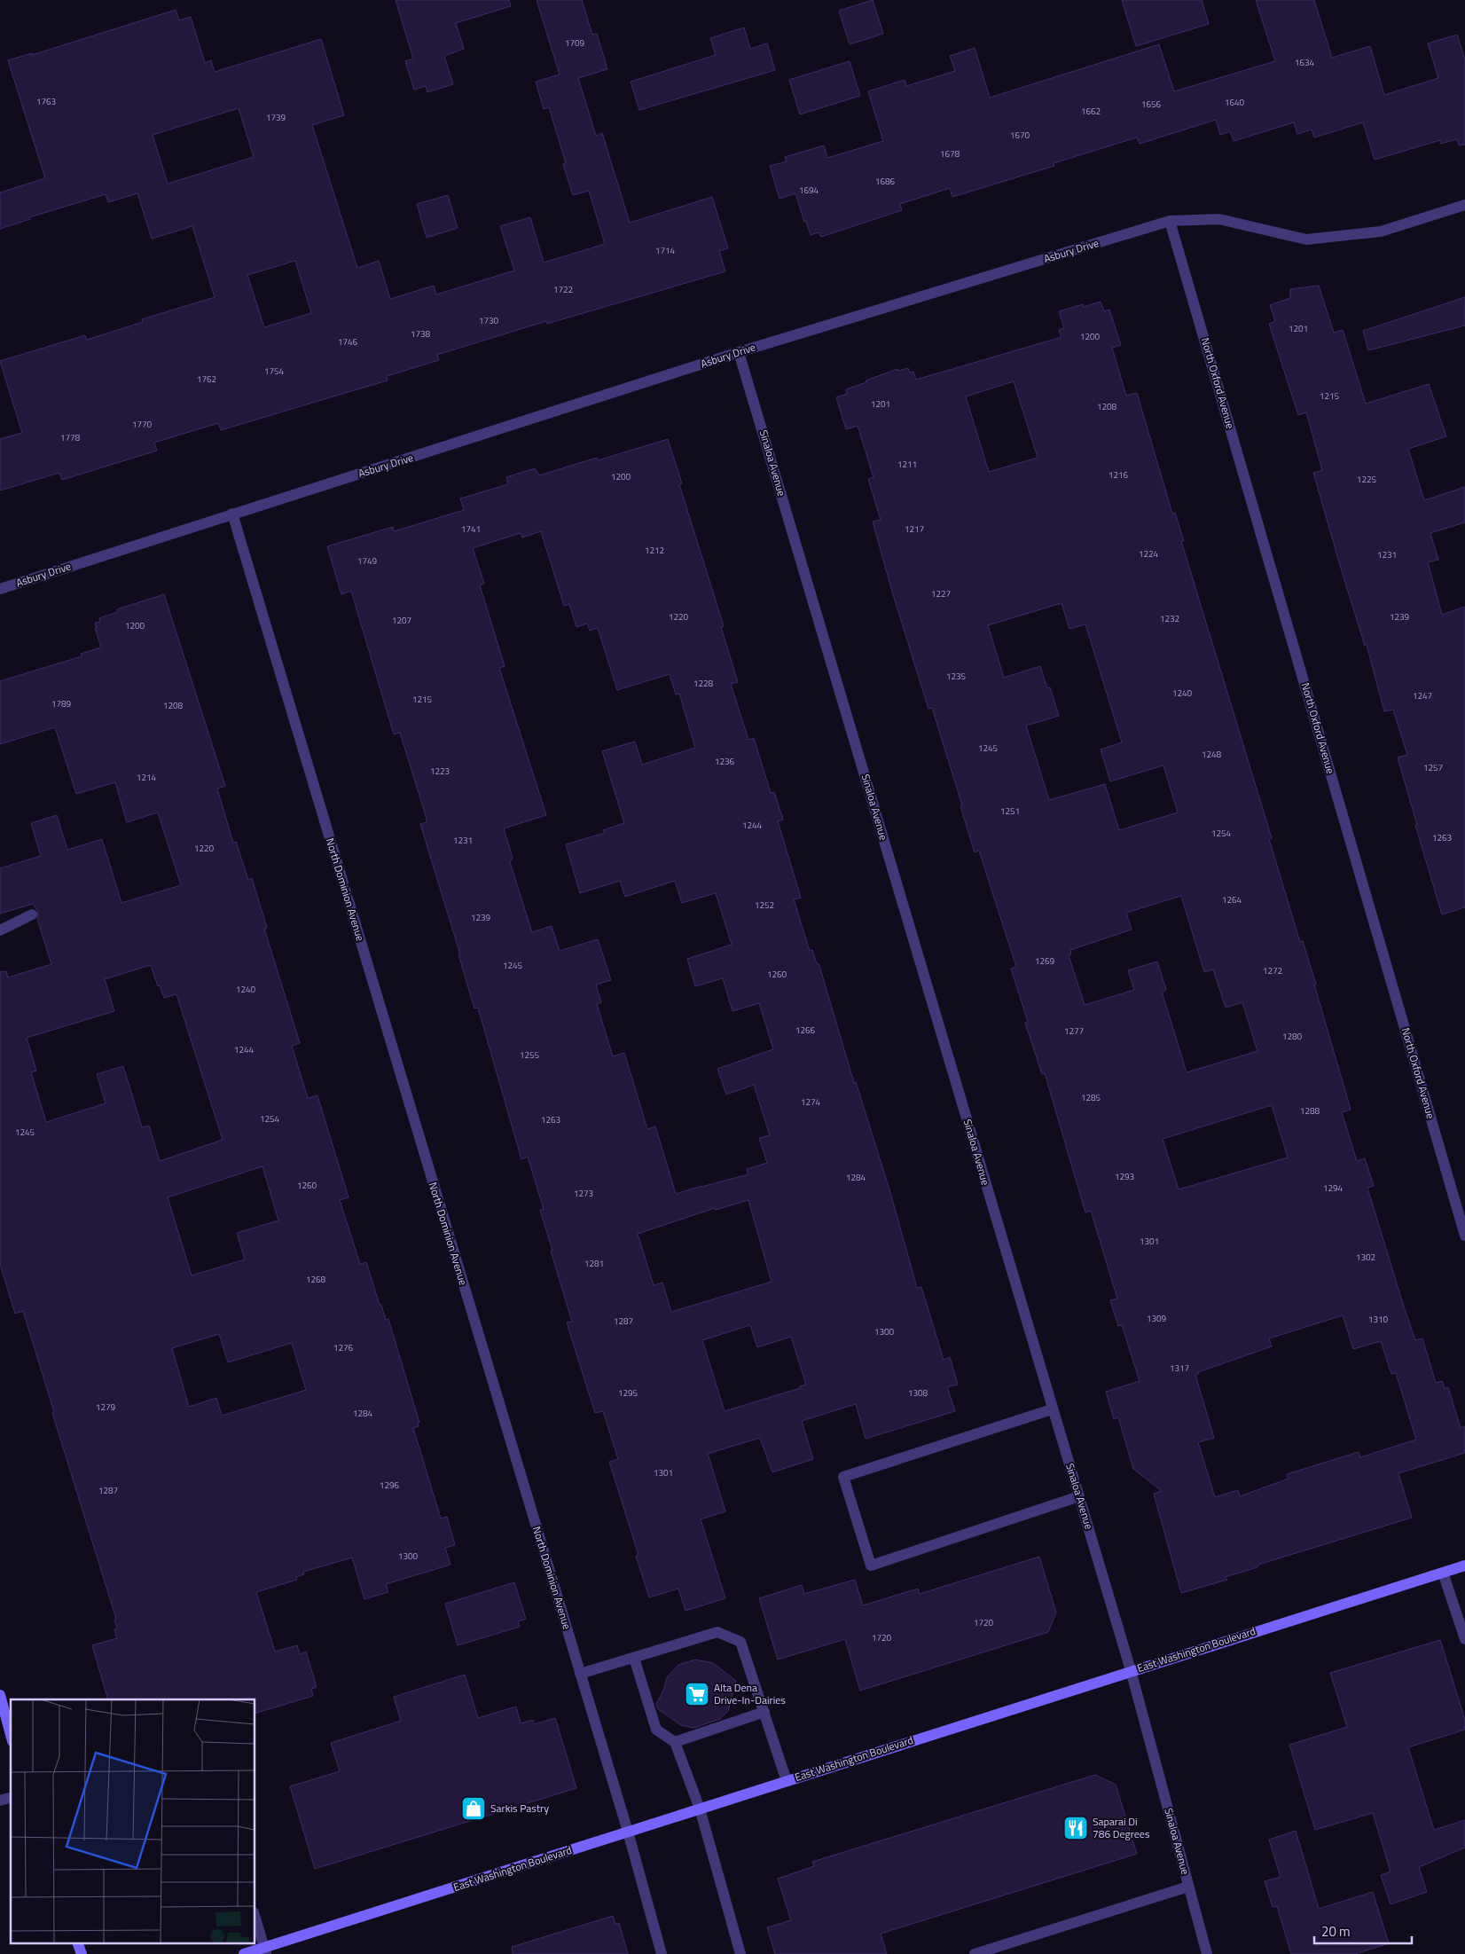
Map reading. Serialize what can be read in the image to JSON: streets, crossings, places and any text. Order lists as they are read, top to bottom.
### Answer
{
  "streets": {
    "main road": ["East Washington Boulevard"],
    "street": [
      "Asbury Drive",
      "North Oxford Avenue",
      "Sinaloa Avenue",
      "North Dominion Avenue"
    ]
  },
  "crossings": [
    ["Asbury Drive", "North Oxford Avenue"],
    ["Asbury Drive", "Sinaloa Avenue"],
    ["Asbury Drive", "North Dominion Avenue"],
    ["Sinaloa Avenue", "East Washington Boulevard"],
    ["North Dominion Avenue", "East Washington Boulevard"]
  ],
  "places": {
    "supermarket": ["Alta Dena Drive-In-Dairies"],
    "shop": ["Sarkis Pastry"],
    "restaurant": ["Saparai Di 786 Degrees"]
  },
  "house_numbers": [
    "1709",
    "1634",
    "1763",
    "1640",
    "1656",
    "1662",
    "1739",
    "1670",
    "1678",
    "1686",
    "1694",
    "1714",
    "1722",
    "1730",
    "1201",
    "1738",
    "1200",
    "1746",
    "1754",
    "1762",
    "1215",
    "1201",
    "1208",
    "1770",
    "1778",
    "1211",
    "1216",
    "1200",
    "1225",
    "1741",
    "1217",
    "1212",
    "1224",
    "1231",
    "1749",
    "1227",
    "1220",
    "1239",
    "1232",
    "1207",
    "1200",
    "1235",
    "1228",
    "1240",
    "1247",
    "1215",
    "1789",
    "1208",
    "1245",
    "1248",
    "1236",
    "1257",
    "1223",
    "1214",
    "1251",
    "1244",
    "1254",
    "1263",
    "1231",
    "1220",
    "1264",
    "1252",
    "1239",
    "1269",
    "1245",
    "1272",
    "1260",
    "1240",
    "1266",
    "1277",
    "1280",
    "1244",
    "1255",
    "1285",
    "1274",
    "1288",
    "1254",
    "1263",
    "1245",
    "1293",
    "1284",
    "1260",
    "1294",
    "1273",
    "1301",
    "1302",
    "1281",
    "1268",
    "1309",
    "1310",
    "1287",
    "1300",
    "1276",
    "1317",
    "1295",
    "1308",
    "1279",
    "1284",
    "1301",
    "1296",
    "1287",
    "1300",
    "1720",
    "1720"
  ],
  "scale_bar": "20 m"
}
